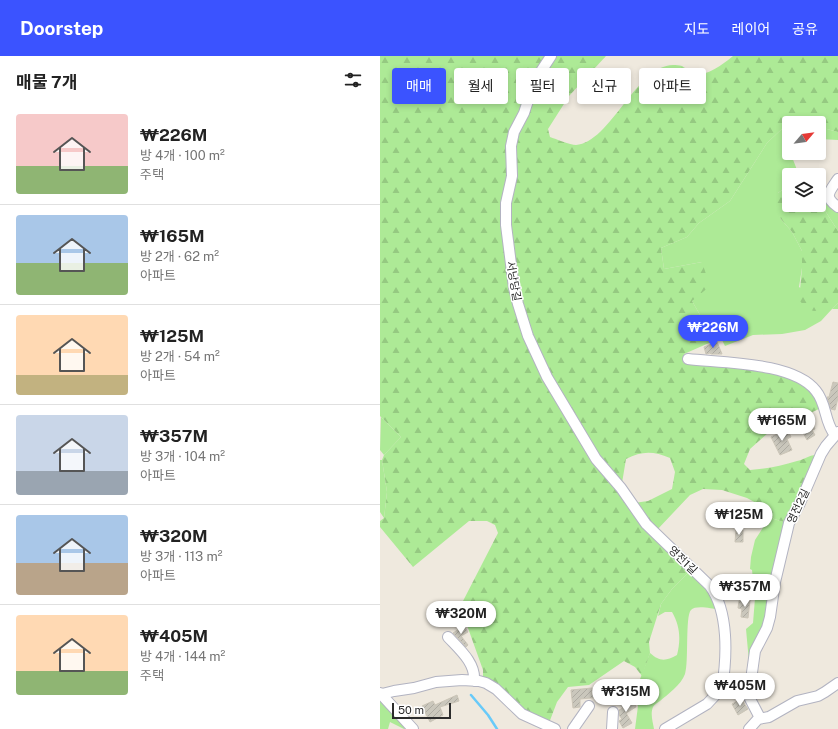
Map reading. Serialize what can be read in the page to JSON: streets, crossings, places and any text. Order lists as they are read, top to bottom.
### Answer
{
  "streets": {
    "street": ["서낭당길", "영전2길", "영전1길"]
  },
  "crossings": [
    ["서낭당길", "영전1길"]
  ],
  "scale_bar": "50 m",
  "north": "top right",
  "page": {
    "header": "Doorstep",
    "nav": ["지도", "레이어", "공유"],
    "heading": "매물 7개",
    "chip": [
      "매매",
      "월세",
      "필터",
      "신규",
      "아파트"
    ],
    "list": [
      {
        "name": "₩226M",
        "note": "방 4개 · 100 m² · 주택"
      },
      {
        "name": "₩165M",
        "note": "방 2개 · 62 m² · 아파트"
      },
      {
        "name": "₩125M",
        "note": "방 2개 · 54 m² · 아파트"
      },
      {
        "name": "₩357M",
        "note": "방 3개 · 104 m² · 아파트"
      },
      {
        "name": "₩320M",
        "note": "방 3개 · 113 m² · 아파트"
      },
      {
        "name": "₩405M",
        "note": "방 4개 · 144 m² · 주택"
      }
    ],
    "price": [
      "₩226M",
      "₩165M",
      "₩125M",
      "₩357M",
      "₩320M",
      "₩405M",
      "₩315M"
    ],
    "scale": "50 m"
  }
}
